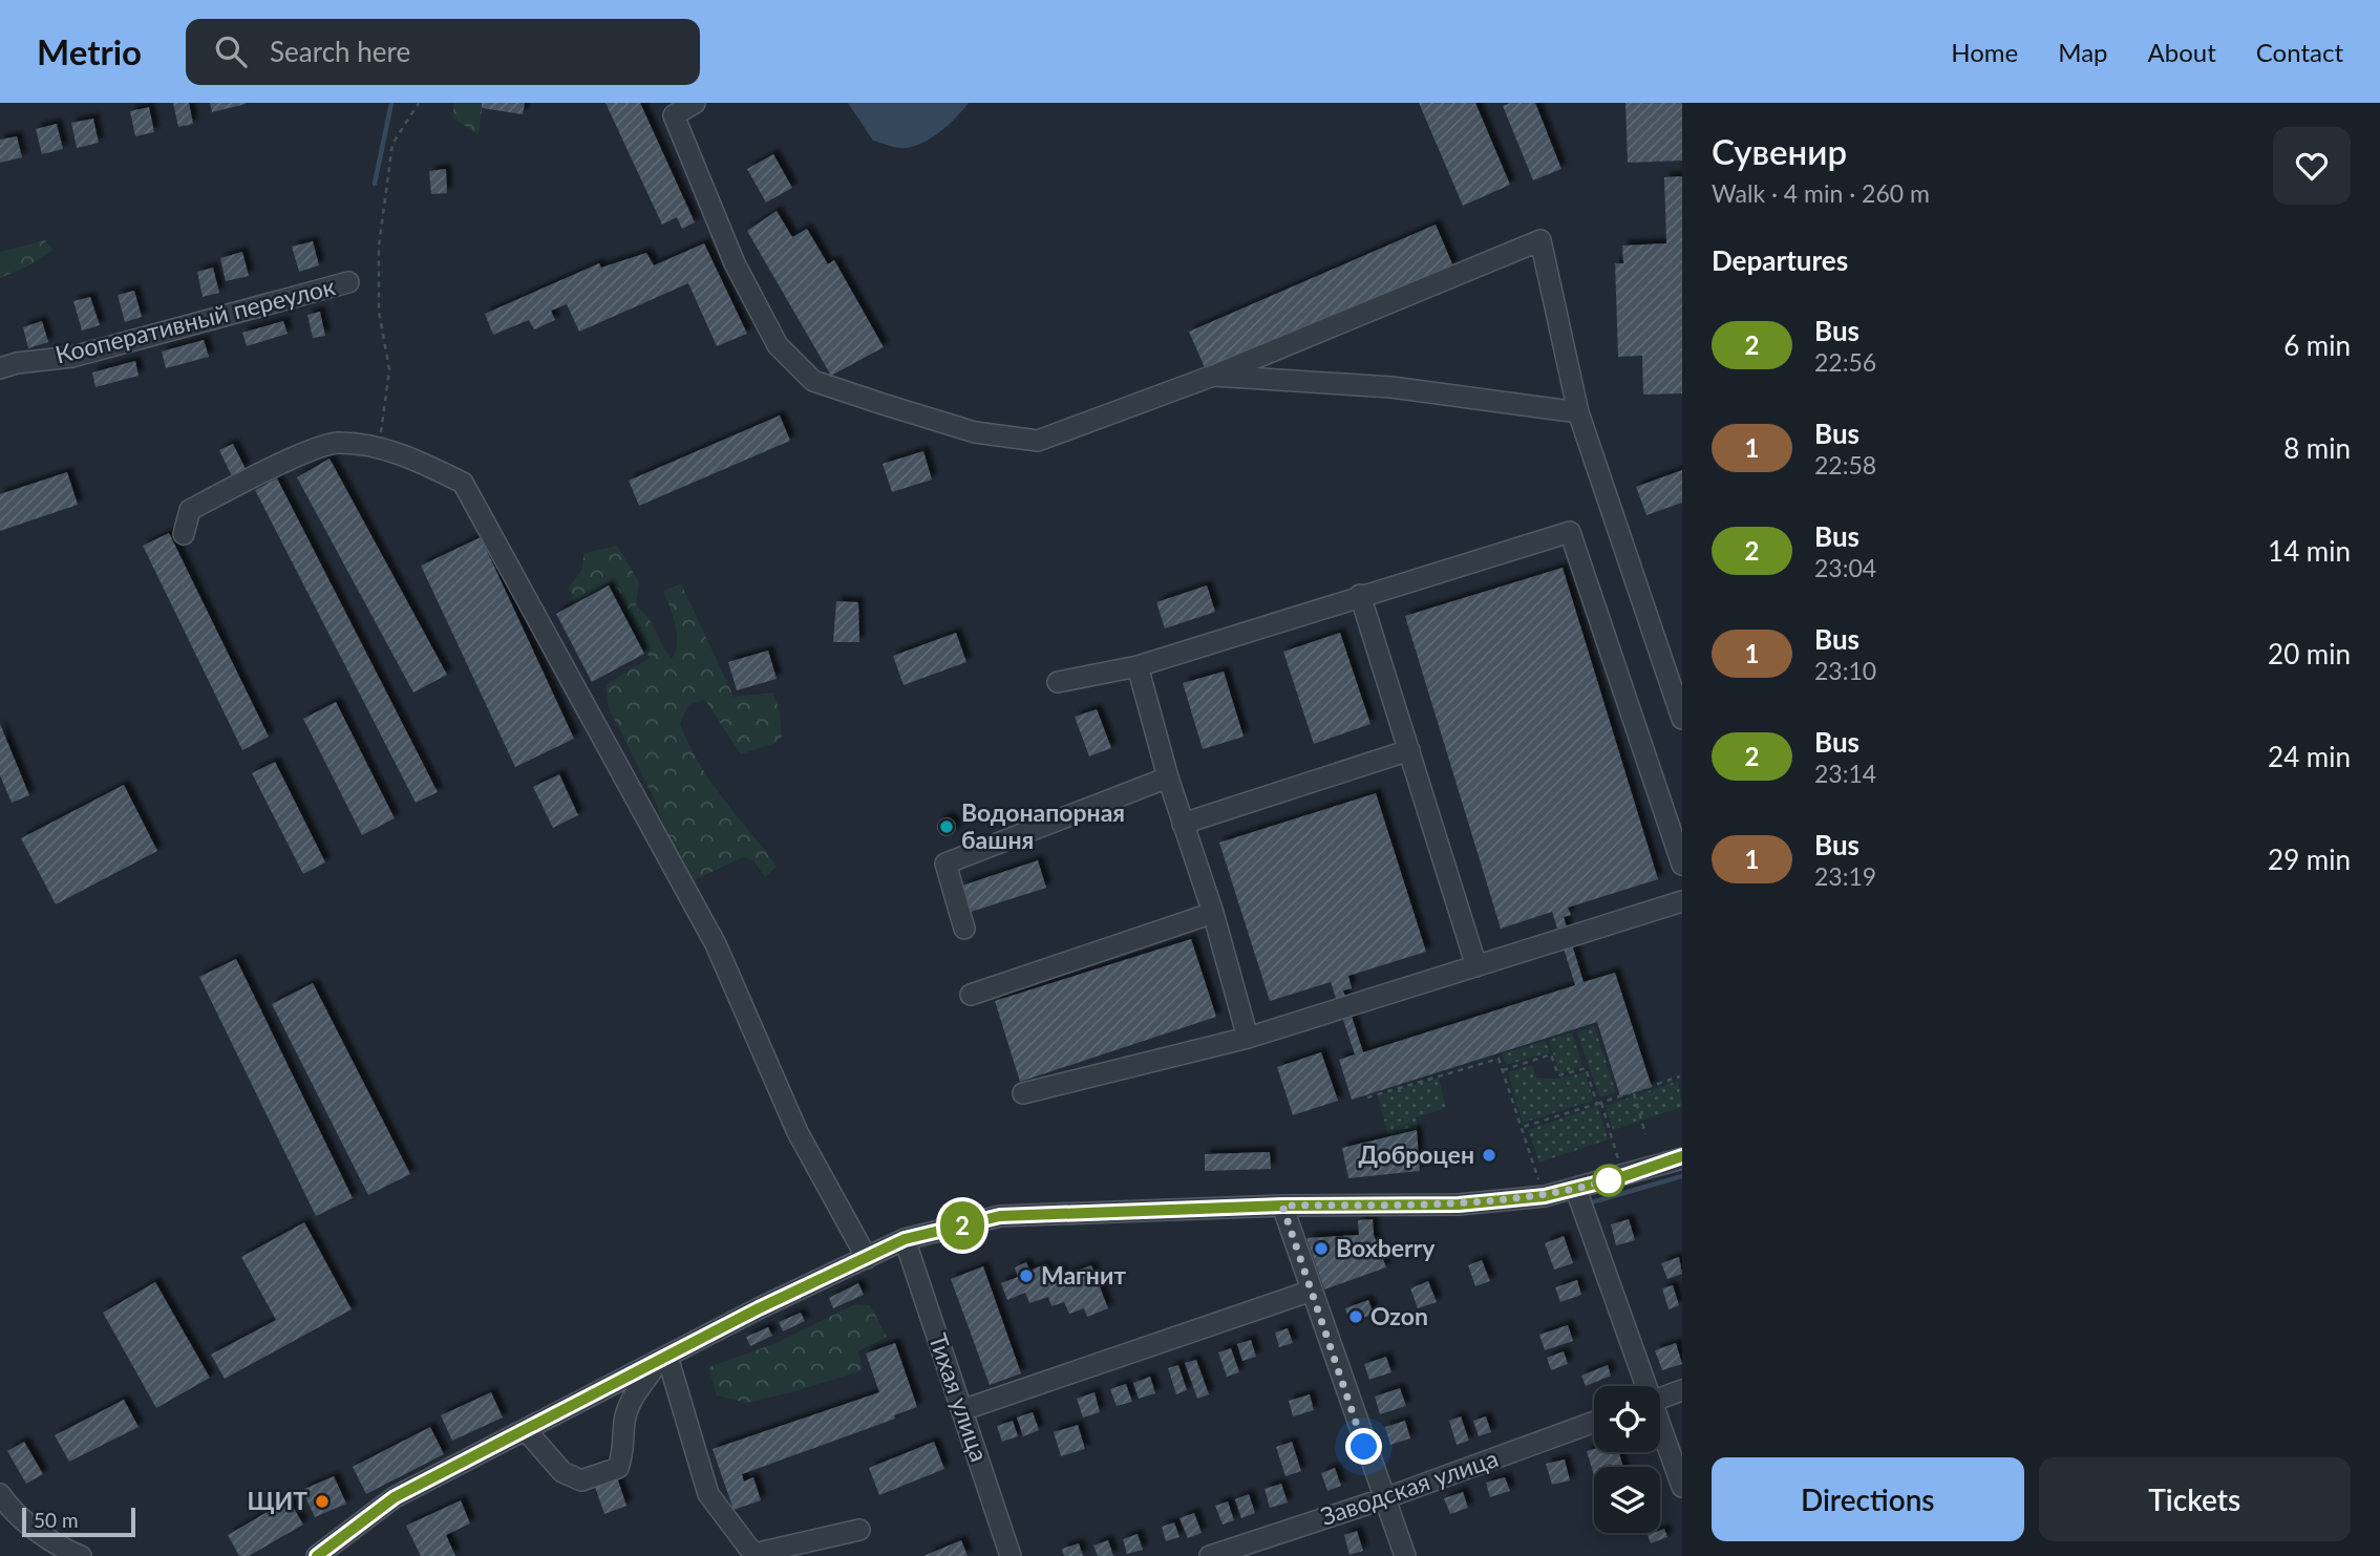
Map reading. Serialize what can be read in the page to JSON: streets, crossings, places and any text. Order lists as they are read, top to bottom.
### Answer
{
  "streets": {
    "street": ["Кооперативный переулок", "Тихая улица", "Заводская улица"]
  },
  "places": [
    "Водонапорная башня",
    "Доброцен",
    "Boxberry",
    "Магнит",
    "Ozon",
    "ЩИТ"
  ],
  "lines": ["bus line 2"],
  "scale_bar": "50 m",
  "page": {
    "header": "Metrio",
    "search": "Search here",
    "nav": [
      "Home",
      "Map",
      "About",
      "Contact"
    ],
    "on_map": "2",
    "heading": [
      ["Сувенир", "Walk · 4 min · 260 m"],
      "Departures"
    ],
    "list": [
      {
        "mark": "2",
        "name": "Bus",
        "note": "22:56",
        "value": "6 min"
      },
      {
        "mark": "1",
        "name": "Bus",
        "note": "22:58",
        "value": "8 min"
      },
      {
        "mark": "2",
        "name": "Bus",
        "note": "23:04",
        "value": "14 min"
      },
      {
        "mark": "1",
        "name": "Bus",
        "note": "23:10",
        "value": "20 min"
      },
      {
        "mark": "2",
        "name": "Bus",
        "note": "23:14",
        "value": "24 min"
      },
      {
        "mark": "1",
        "name": "Bus",
        "note": "23:19",
        "value": "29 min"
      }
    ],
    "buttons": ["Directions", "Tickets"],
    "scale": "50 m"
  }
}
